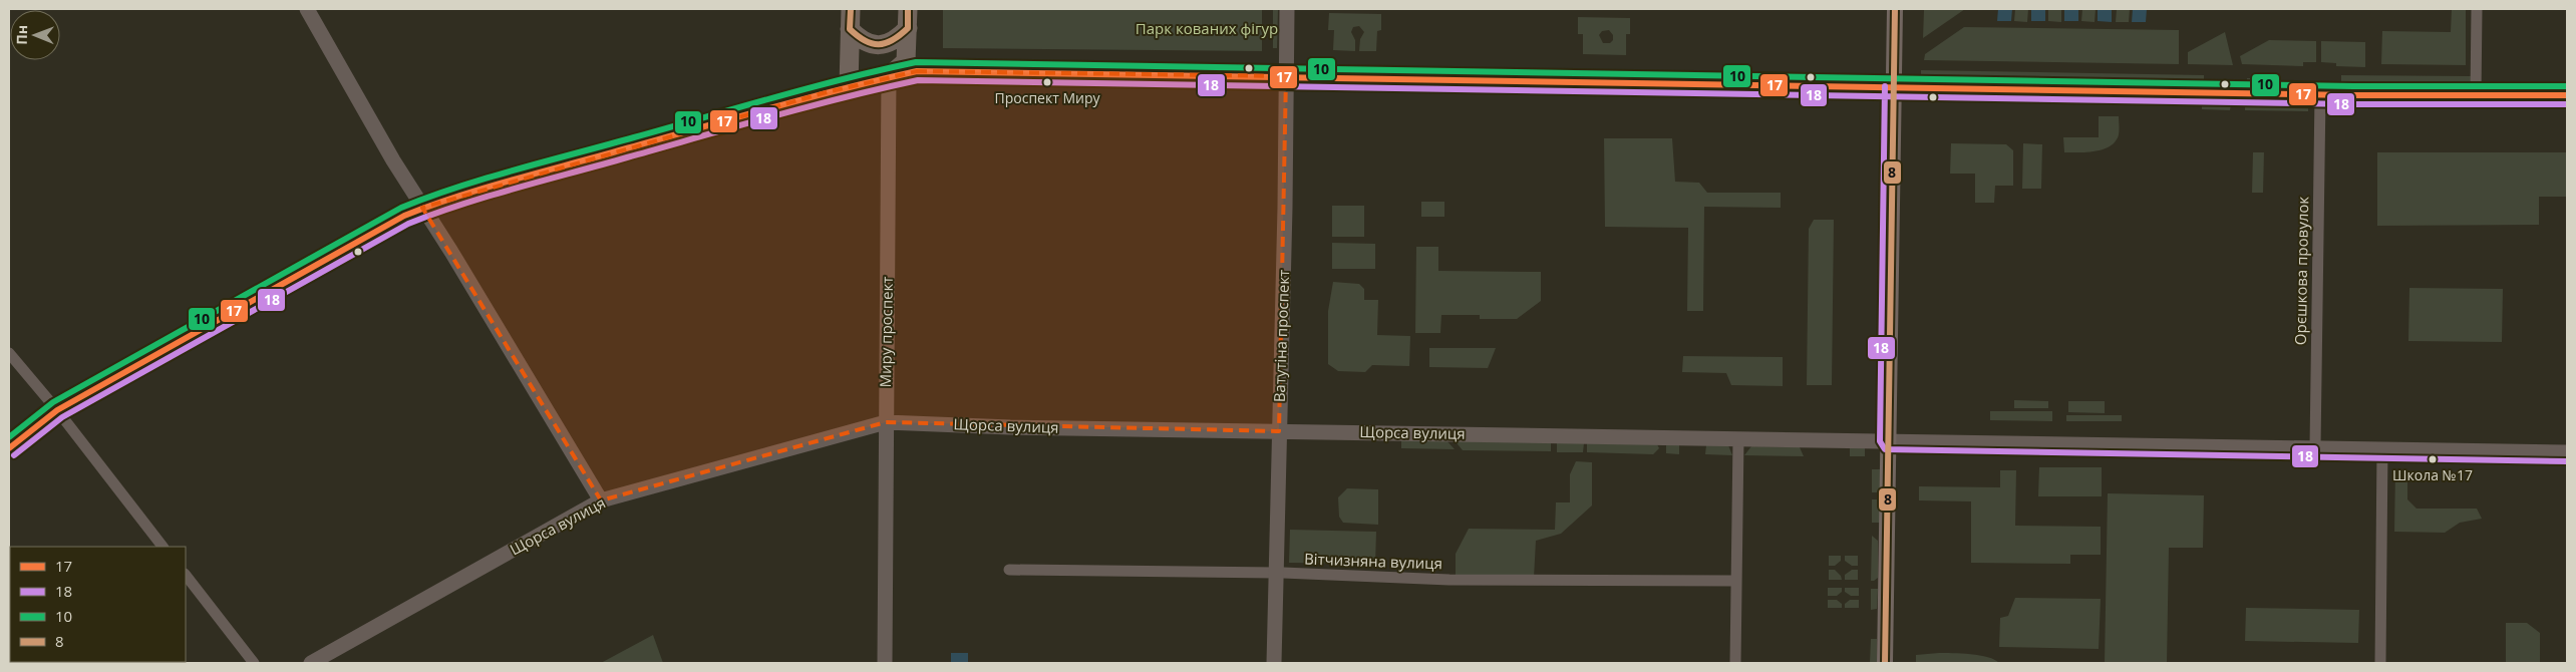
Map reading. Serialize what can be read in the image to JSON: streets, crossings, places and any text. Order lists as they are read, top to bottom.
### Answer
{
  "streets": {
    "street": [
      "Орєшкова провулок",
      "Миру проспект",
      "Ватутіна проспект",
      "Щорса вулиця",
      "Вітчизняна вулиця"
    ]
  },
  "crossings": [
    ["Орєшкова провулок", "Щорса вулиця"],
    ["Миру проспект", "Щорса вулиця"],
    ["Ватутіна проспект", "Щорса вулиця"],
    ["Ватутіна проспект", "Вітчизняна вулиця"]
  ],
  "parks": ["Парк кованих фігур"],
  "places": ["Проспект Миру", "Школа №17"],
  "lines": [
    "transit line 8",
    "transit line 10",
    "transit line 17",
    "transit line 18"
  ],
  "legend": [
    "17",
    "18",
    "10",
    "8"
  ],
  "north": "left"
}
